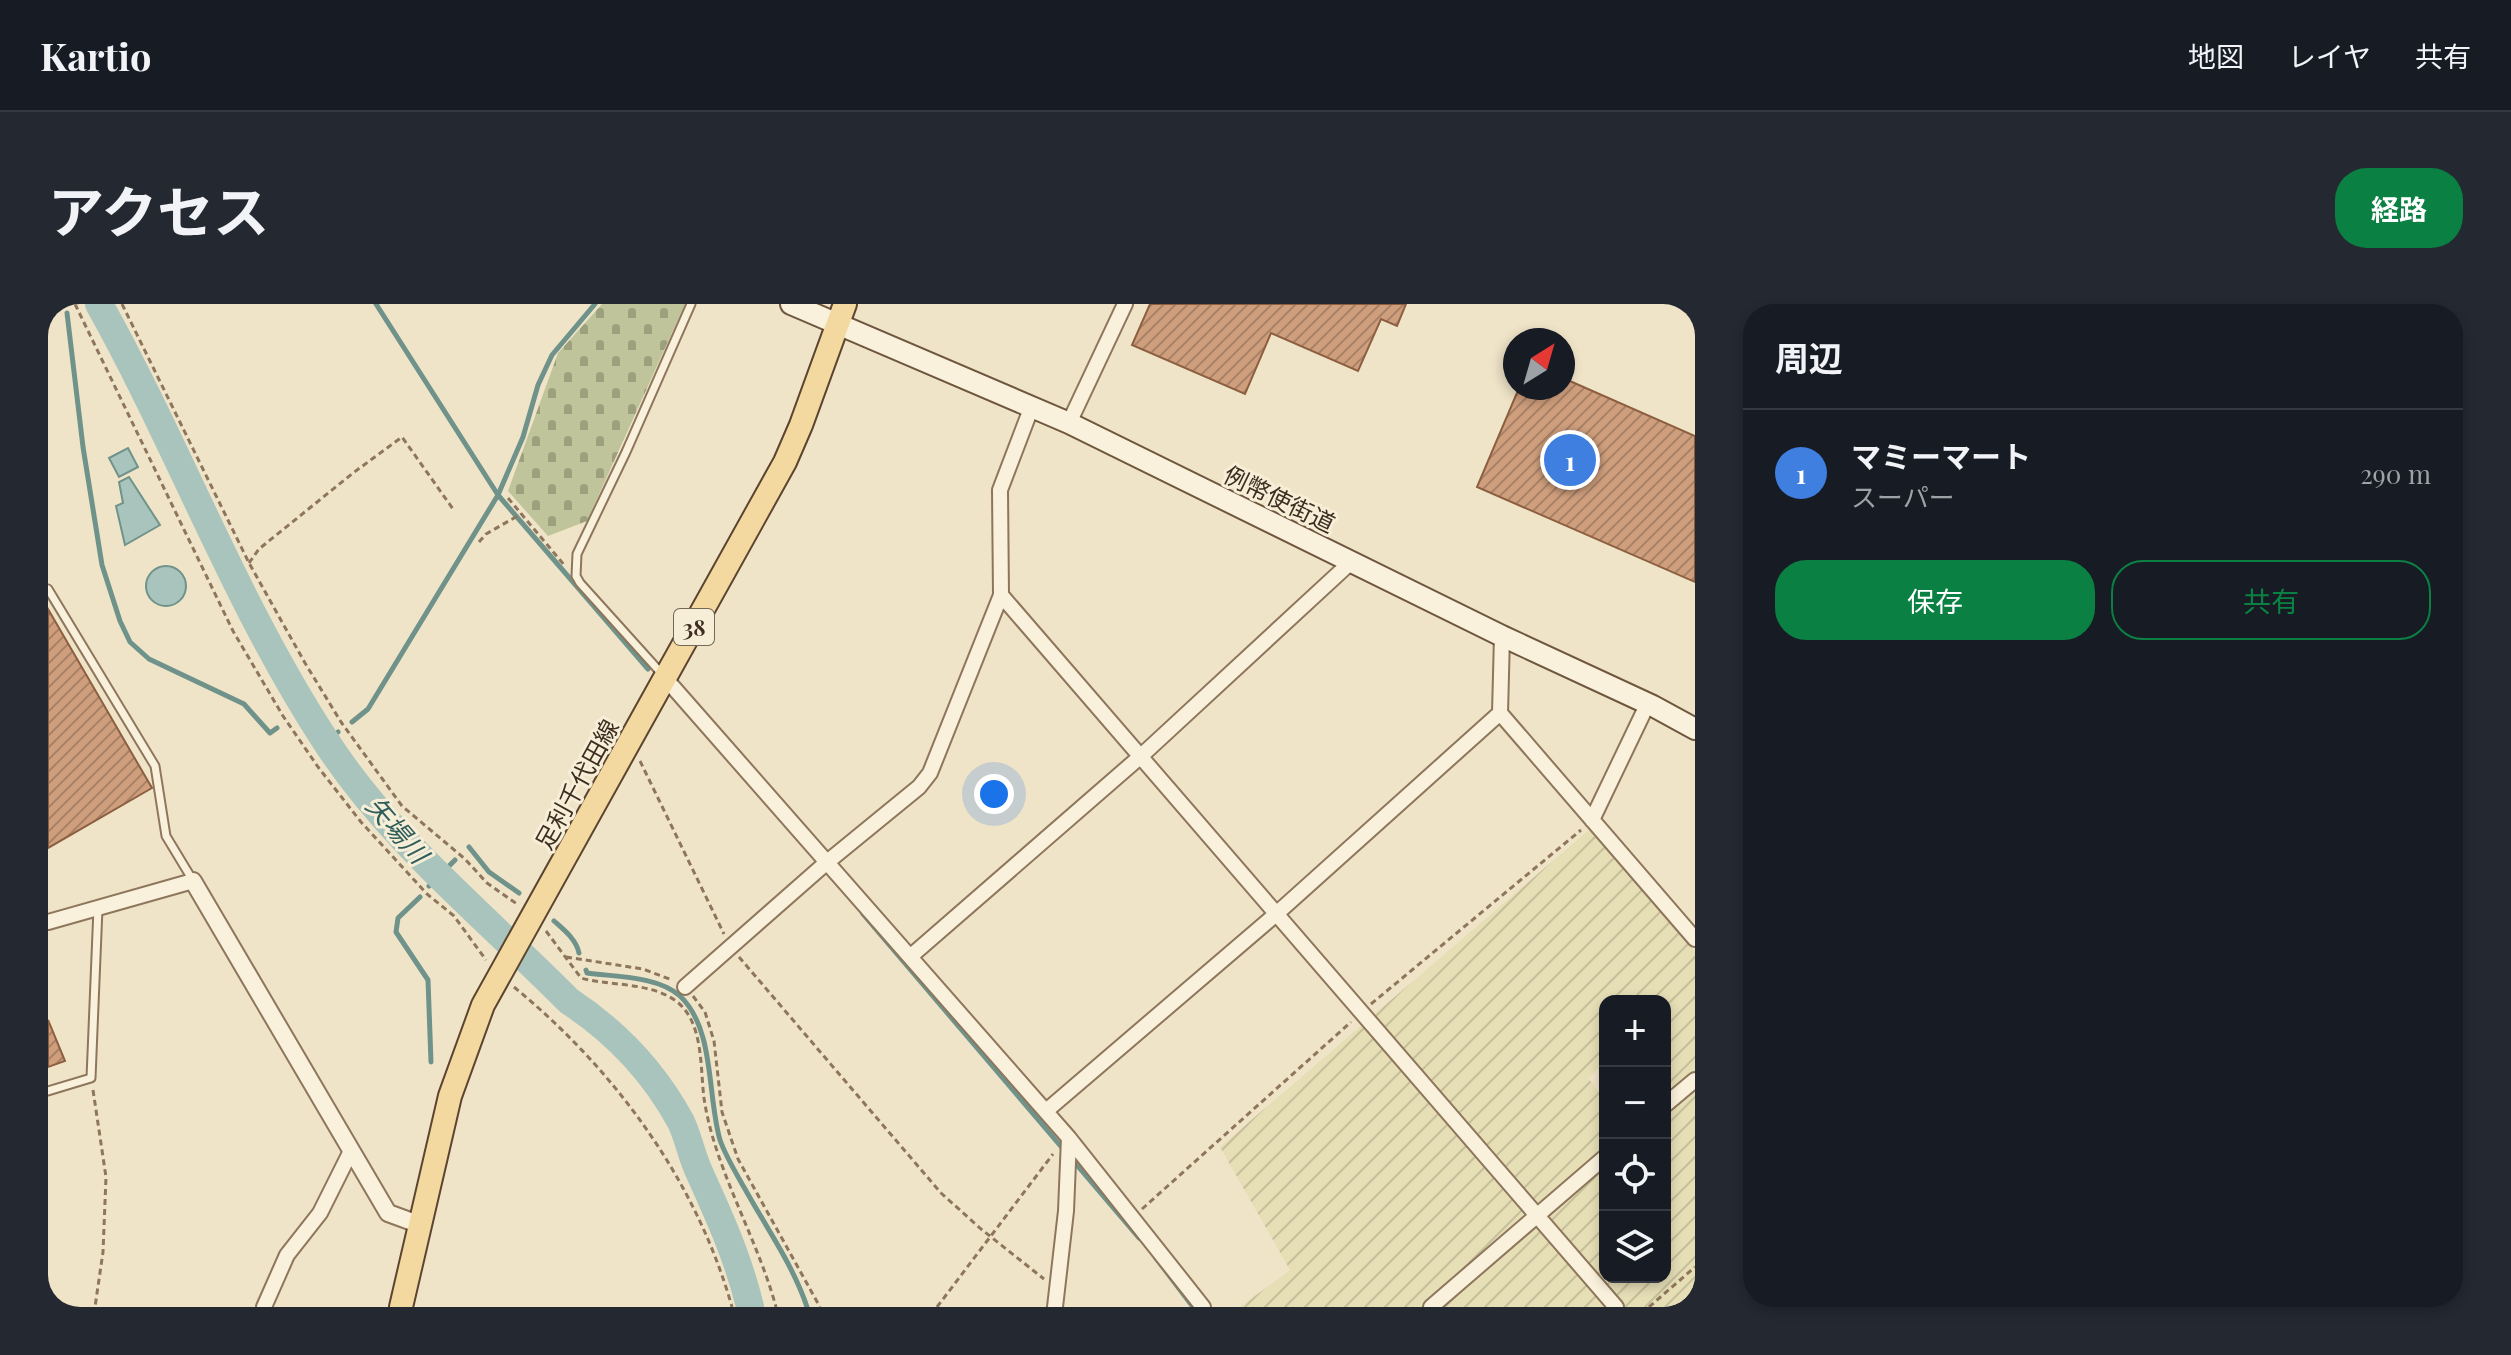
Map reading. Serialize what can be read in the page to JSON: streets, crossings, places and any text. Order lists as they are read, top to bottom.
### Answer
{
  "streets": {
    "main road": ["例幣使街道", "38", "足利千代田線"]
  },
  "crossings": [
    ["例幣使街道", "足利千代田線"]
  ],
  "water": ["矢場川"],
  "north": "top right",
  "page": {
    "header": "Kartio",
    "nav": ["地図", "レイヤ", "共有"],
    "title": "アクセス",
    "buttons": [
      "経路",
      ["保存", "共有"]
    ],
    "heading": "周辺",
    "list": [
      {
        "mark": "1",
        "name": "マミーマート",
        "note": "スーパー",
        "value": "290 m"
      }
    ],
    "pins": "1",
    "map_buttons": ["+", "−"]
  }
}
